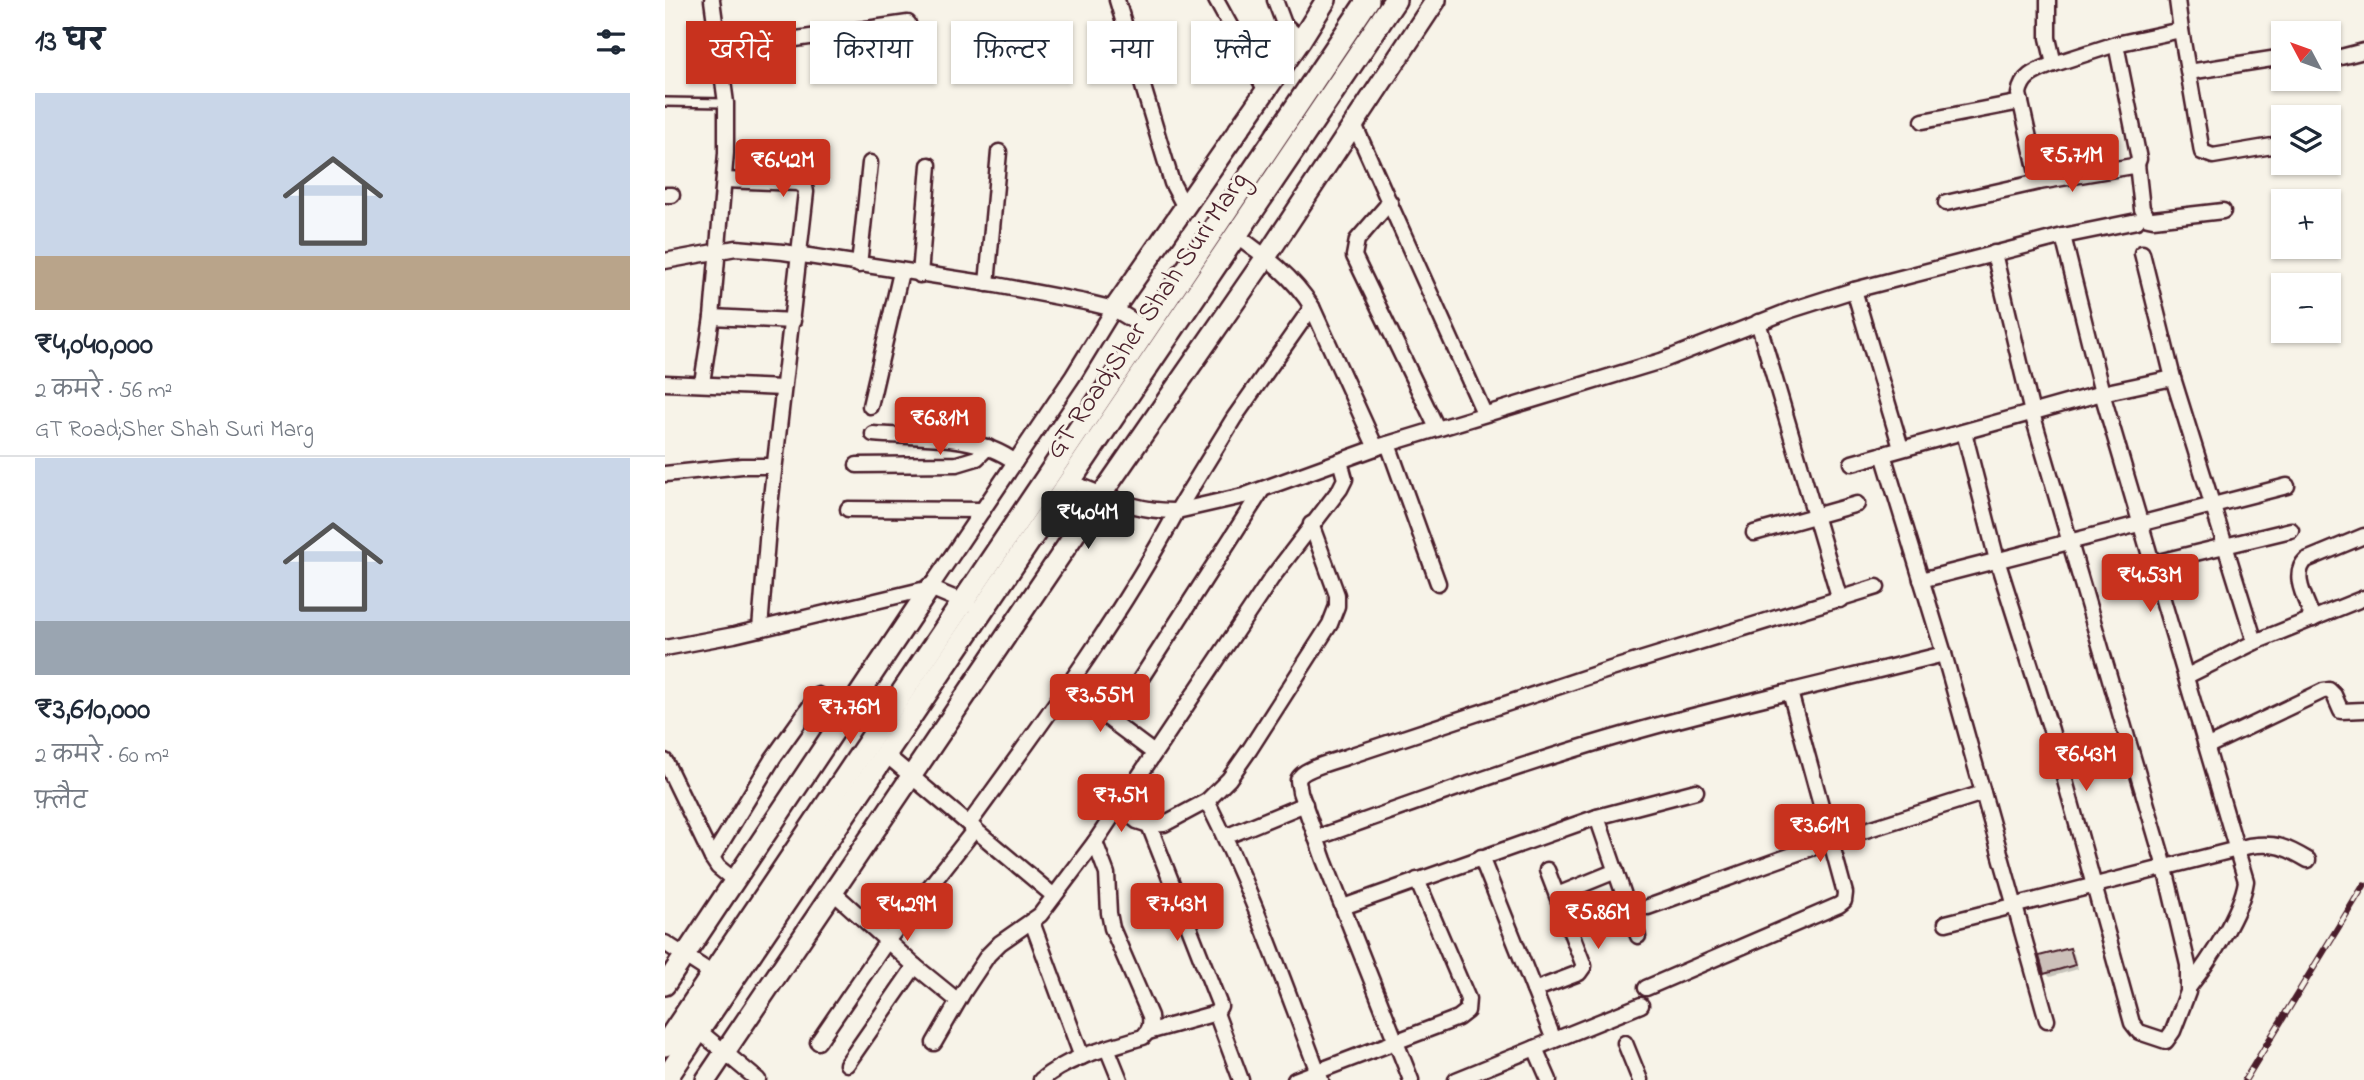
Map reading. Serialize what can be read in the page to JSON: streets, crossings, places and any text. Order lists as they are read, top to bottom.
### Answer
{
  "streets": {
    "main road": ["GT Road;Sher Shah Suri Marg"]
  },
  "north": "top left",
  "page": {
    "heading": "13 घर",
    "map_buttons": ["+", "−"],
    "chip": [
      "खरीदें",
      "किराया",
      "फ़िल्टर",
      "नया",
      "फ़्लैट"
    ],
    "list": [
      {
        "name": "₹4,040,000",
        "note": "2 कमरे · 56 m² · GT Road;Sher Shah Suri Marg"
      },
      {
        "name": "₹3,610,000",
        "note": "2 कमरे · 60 m² · फ़्लैट"
      }
    ],
    "price": [
      "₹5.71M",
      "₹6.42M",
      "₹6.81M",
      "₹4.04M",
      "₹4.53M",
      "₹3.55M",
      "₹7.76M",
      "₹6.43M",
      "₹7.5M",
      "₹3.61M",
      "₹4.29M",
      "₹7.43M",
      "₹5.86M"
    ]
  }
}
